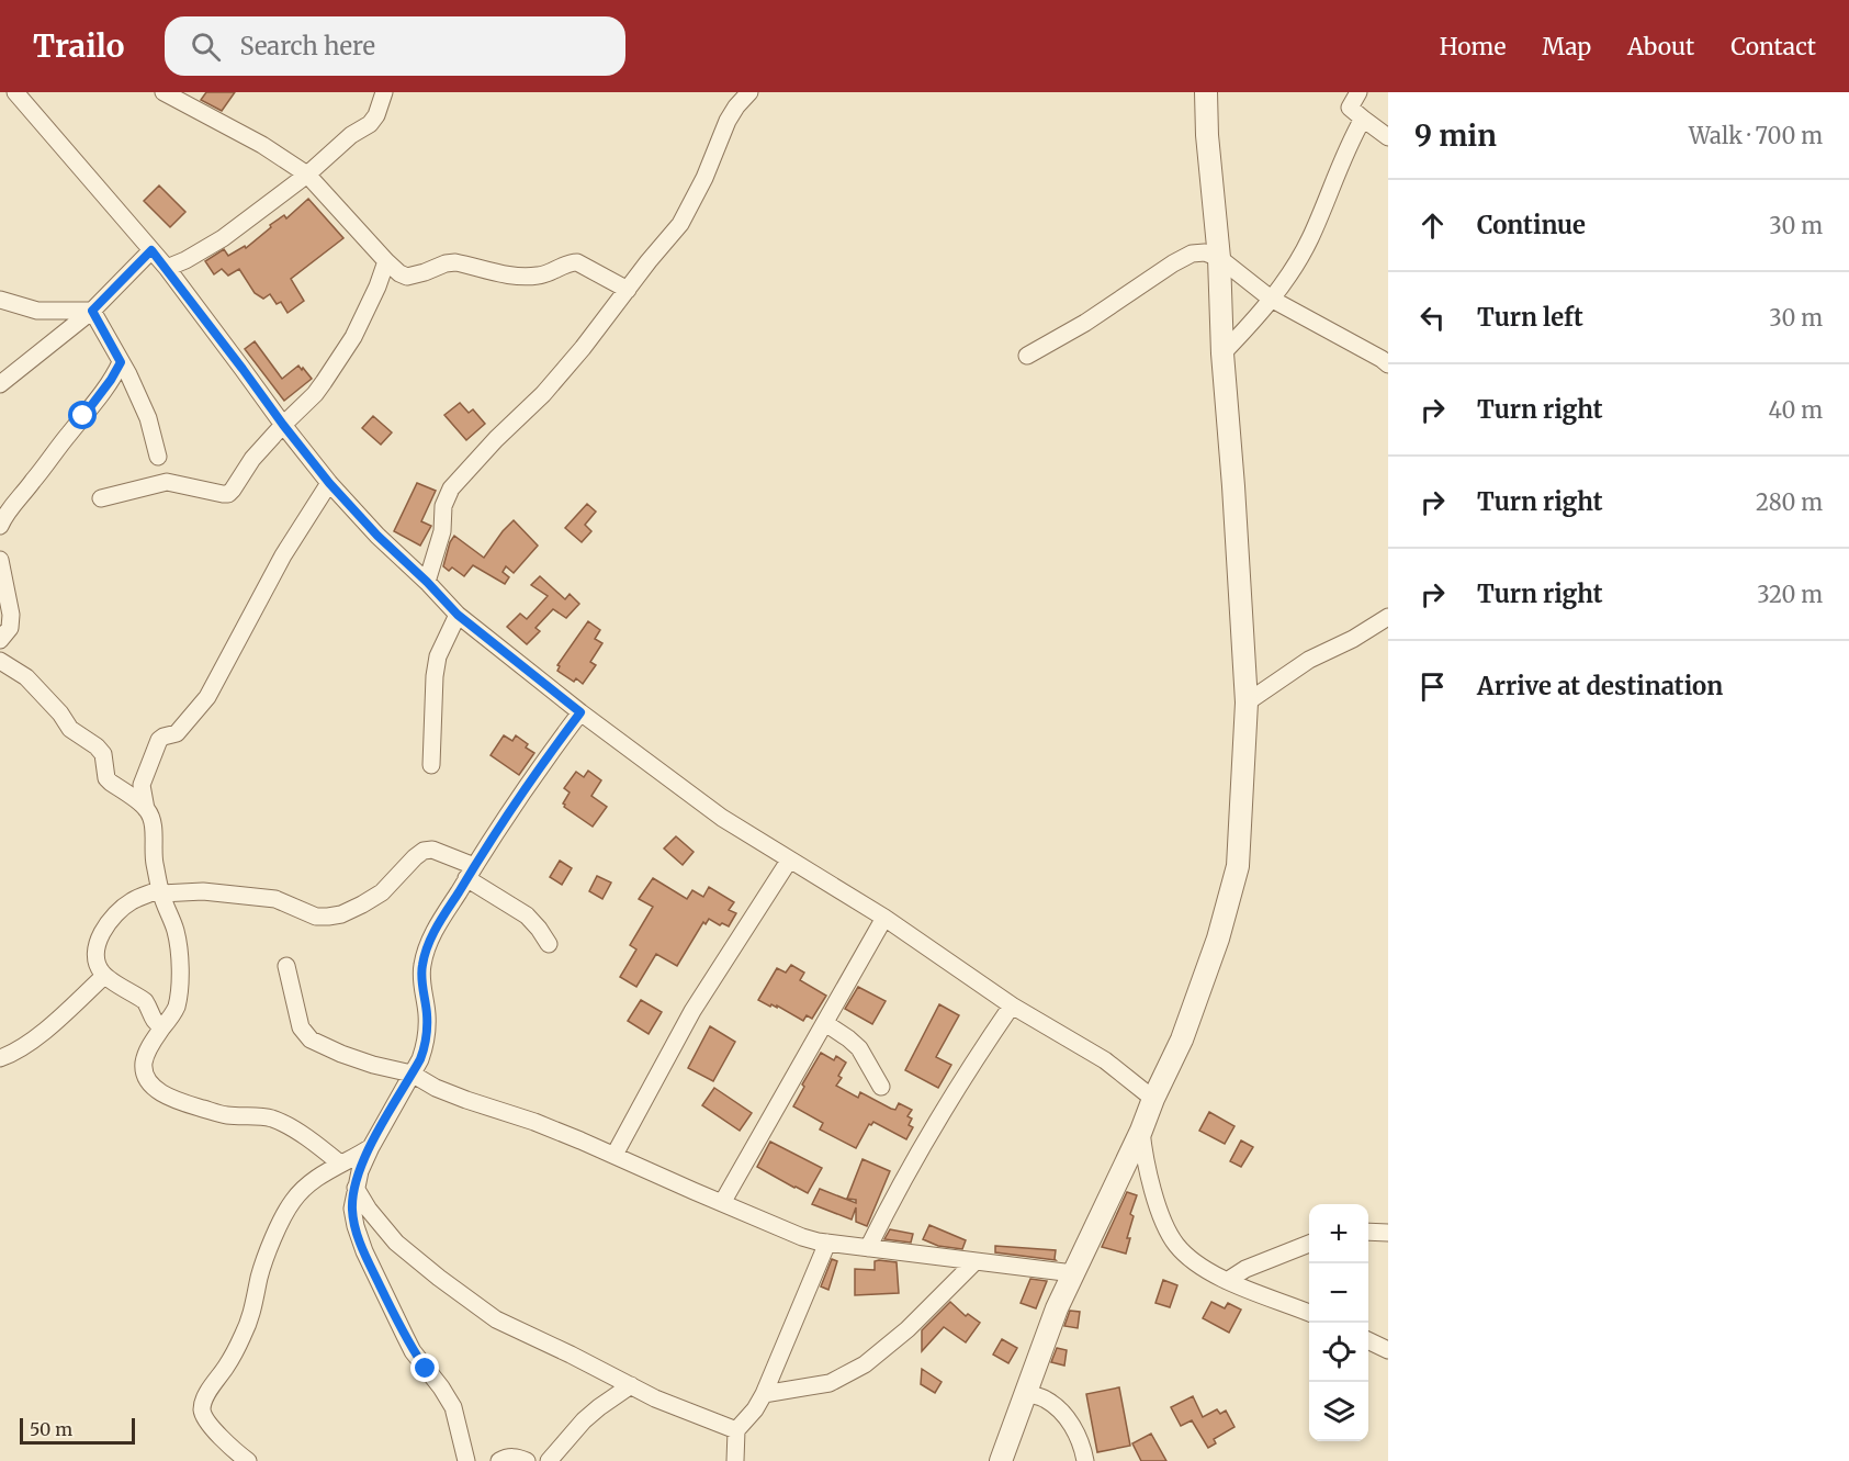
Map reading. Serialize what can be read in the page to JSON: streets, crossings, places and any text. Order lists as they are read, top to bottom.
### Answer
{
  "scale_bar": "50 m",
  "page": {
    "header": "Trailo",
    "search": "Search here",
    "nav": [
      "Home",
      "Map",
      "About",
      "Contact"
    ],
    "heading": ["9 min", "Walk · 700 m"],
    "list": [
      ["Continue", "30 m"],
      ["Turn left", "30 m"],
      ["Turn right", "40 m"],
      ["Turn right", "280 m"],
      ["Turn right", "320 m"],
      "Arrive at destination"
    ],
    "map_buttons": ["+", "−"],
    "scale": "50 m"
  }
}
